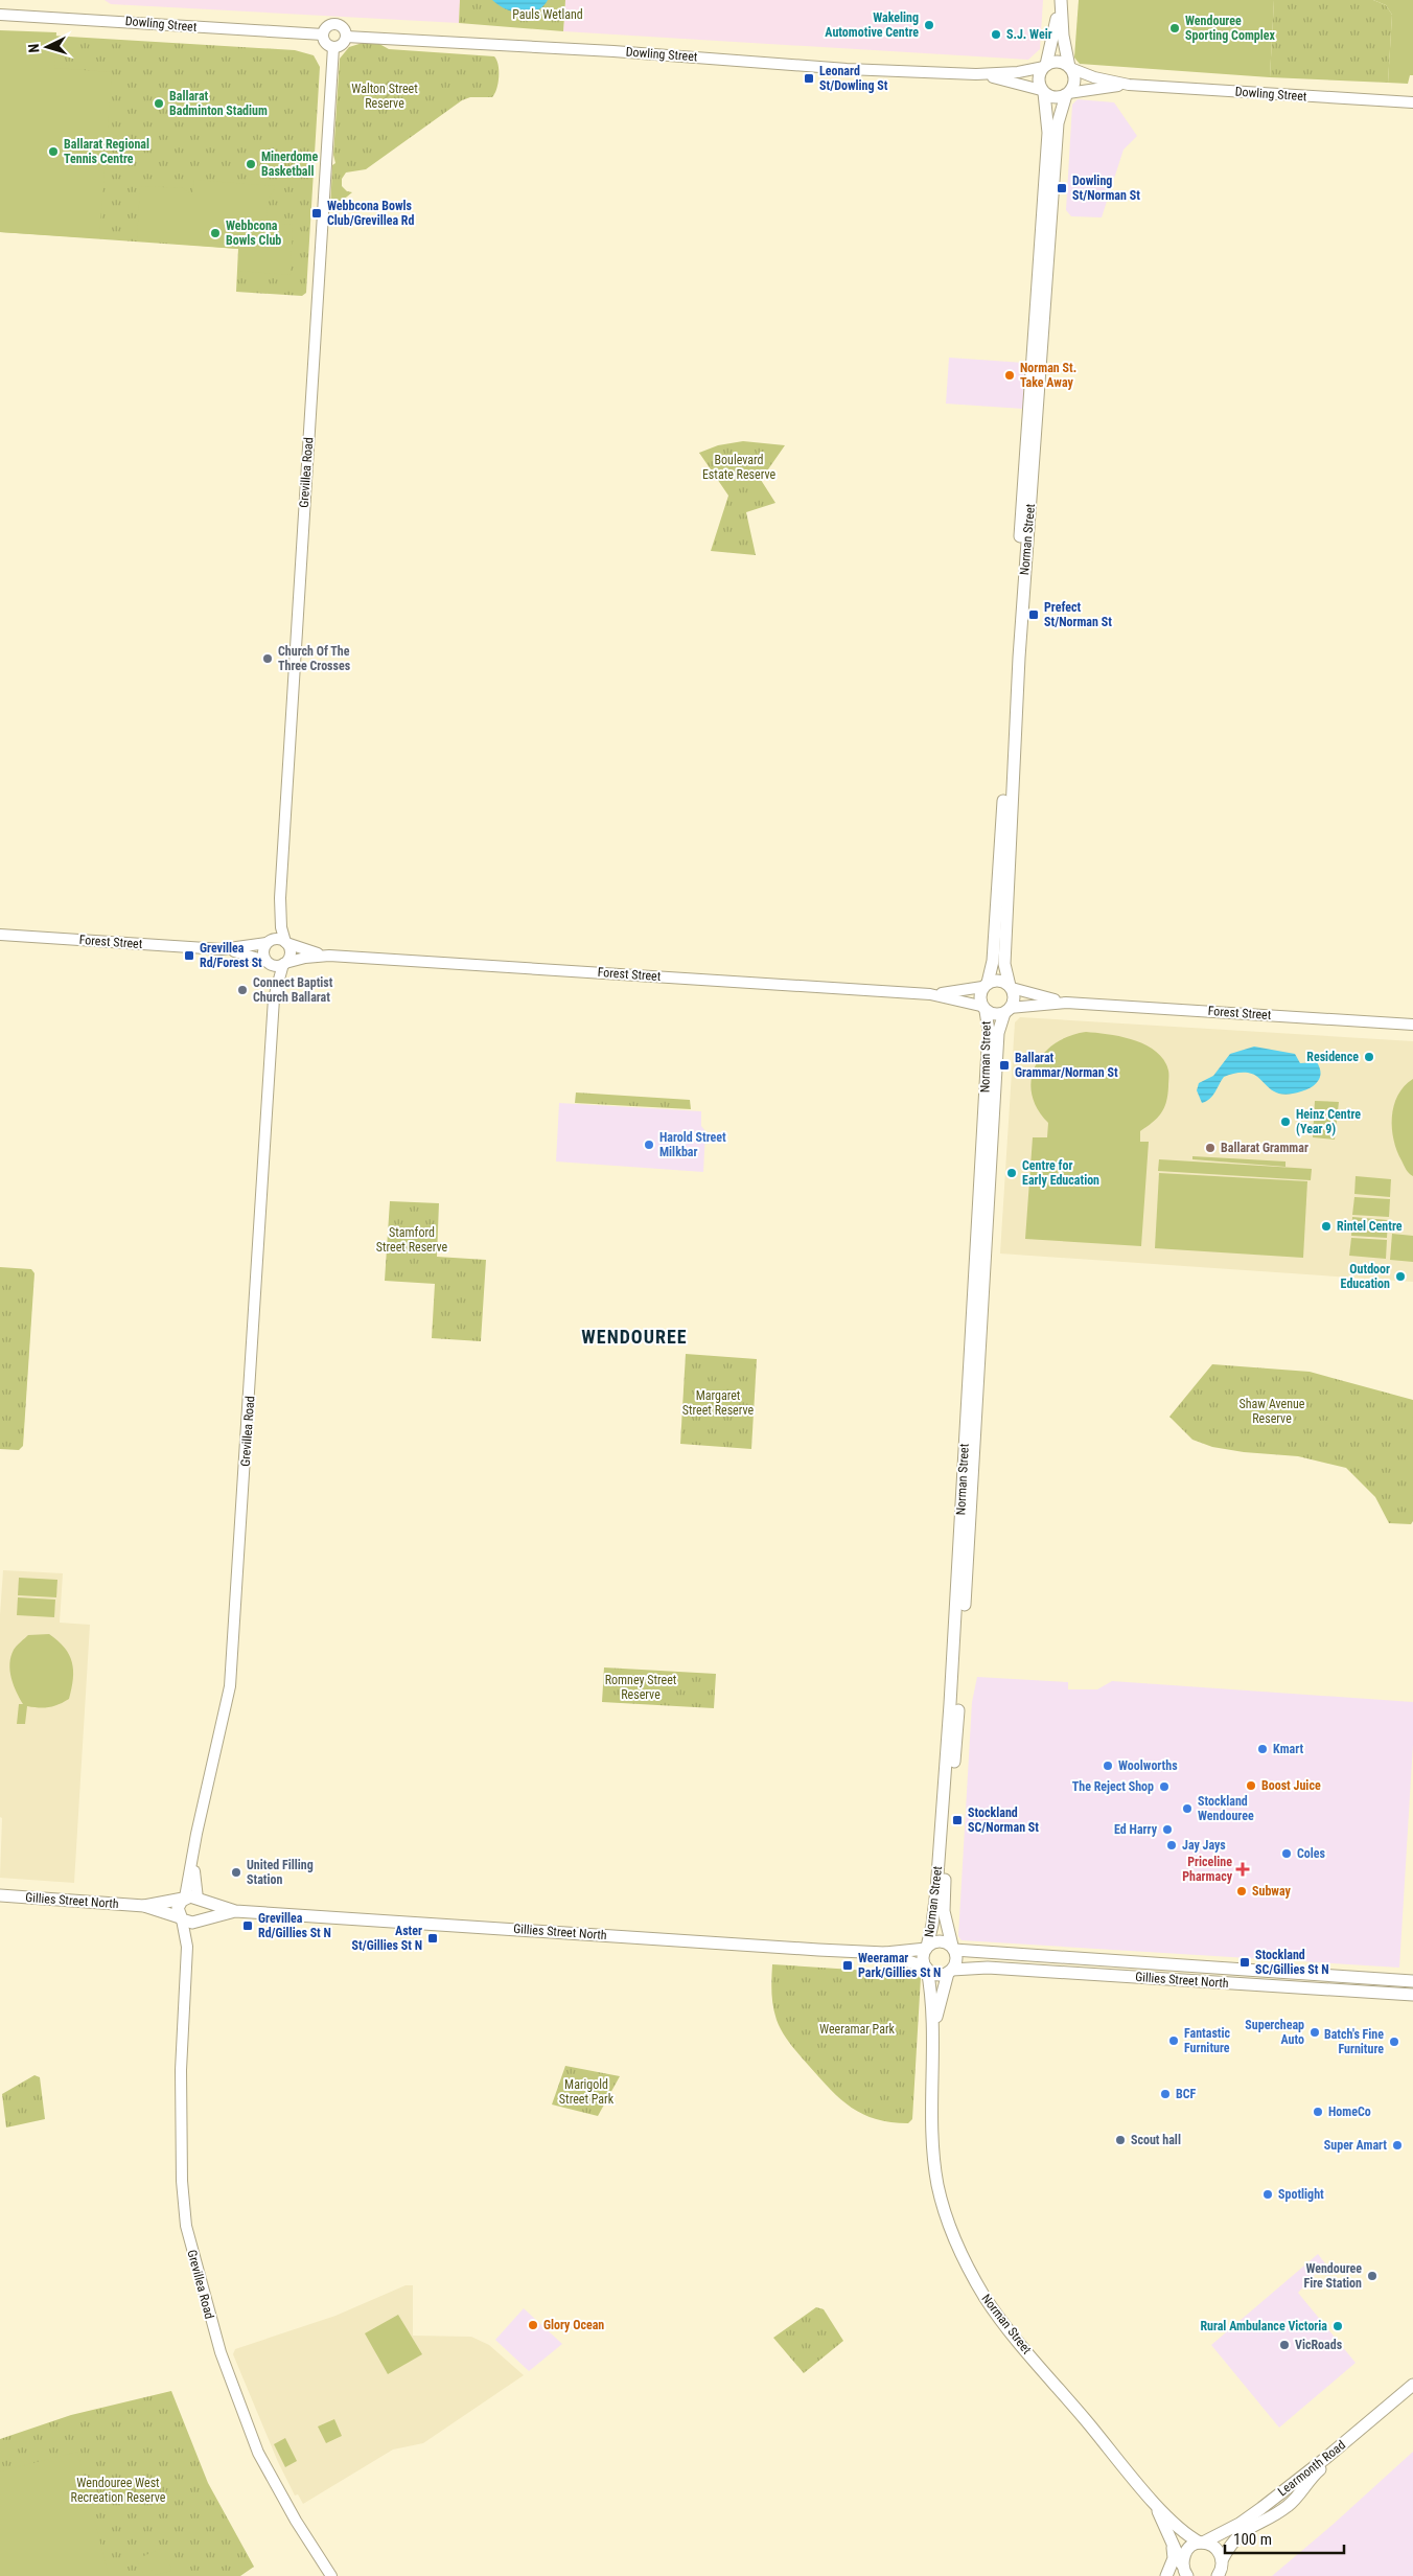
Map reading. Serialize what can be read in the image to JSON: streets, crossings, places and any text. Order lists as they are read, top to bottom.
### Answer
{
  "streets": {
    "main road": ["Norman Street", "Gillies Street North", "Learmonth Road"],
    "street": ["Dowling Street", "Grevillea Road", "Forest Street"]
  },
  "crossings": [
    ["Dowling Street", "Grevillea Road"],
    ["Dowling Street", "Norman Street"],
    ["Grevillea Road", "Forest Street"],
    ["Grevillea Road", "Gillies Street North"],
    ["Norman Street", "Forest Street"],
    ["Norman Street", "Gillies Street North"],
    ["Norman Street", "Learmonth Road"]
  ],
  "districts": ["WENDOUREE"],
  "parks": [
    "Pauls Wetland",
    "Walton Street Reserve",
    "Boulevard Estate Reserve",
    "Stamford Street Reserve",
    "Margaret Street Reserve",
    "Shaw Avenue Reserve",
    "Romney Street Reserve",
    "Weeramar Park",
    "Marigold Street Park",
    "Wendouree West Recreation Reserve"
  ],
  "places": {
    "other": [
      "Wakeling Automotive Centre",
      "Wendouree Sporting Complex",
      "S.J. Weir",
      "Ballarat Badminton Stadium",
      "Ballarat Regional Tennis Centre",
      "Minerdome Basketball",
      "Webbcona Bowls Club",
      "Norman St. Take Away",
      "Church Of The Three Crosses",
      "Connect Baptist Church Ballarat",
      "Residence",
      "Heinz Centre (Year 9)",
      "Harold Street Milkbar",
      "Ballarat Grammar",
      "Centre for Early Education",
      "Rintel Centre",
      "Outdoor Education",
      "Kmart",
      "Woolworths",
      "Boost Juice",
      "The Reject Shop",
      "Stockland Wendouree",
      "Ed Harry",
      "Jay Jays",
      "Coles",
      "United Filling Station",
      "Subway",
      "Supercheap Auto",
      "Fantastic Furniture",
      "Batch's Fine Furniture",
      "BCF",
      "HomeCo",
      "Scout hall",
      "Super Amart",
      "Spotlight",
      "Wendouree Fire Station",
      "Glory Ocean",
      "Rural Ambulance Victoria",
      "VicRoads"
    ],
    "transit": [
      "Leonard St/Dowling St",
      "Dowling St/Norman St",
      "Webbcona Bowls Club/Grevillea Rd",
      "Prefect St/Norman St",
      "Grevillea Rd/Forest St",
      "Ballarat Grammar/Norman St",
      "Stockland SC/Norman St",
      "Grevillea Rd/Gillies St N",
      "Aster St/Gillies St N",
      "Stockland SC/Gillies St N",
      "Weeramar Park/Gillies St N"
    ],
    "health": ["Priceline Pharmacy"]
  },
  "scale_bar": "100 m",
  "north": "left"
}
